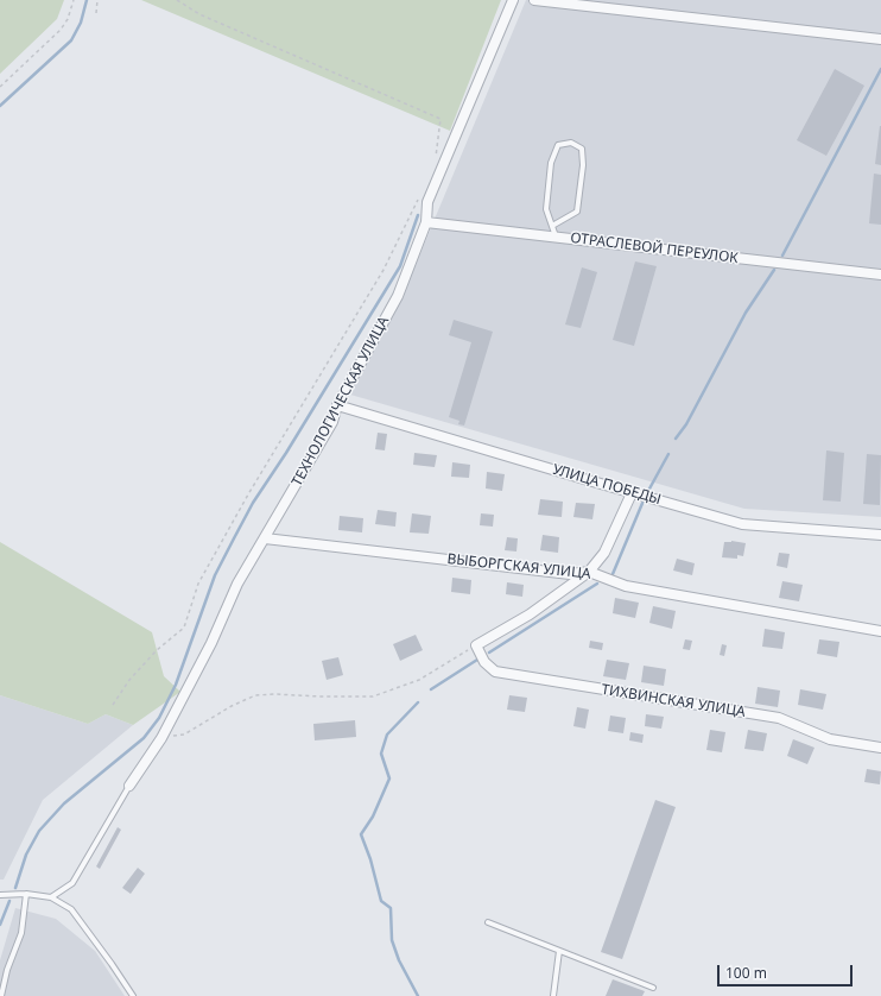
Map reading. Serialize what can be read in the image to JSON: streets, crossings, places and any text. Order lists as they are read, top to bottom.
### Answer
{
  "streets": {
    "street": [
      "ОТРАСЛЕВОЙ ПЕРЕУЛОК",
      "ТЕХНОЛОГИЧЕСКАЯ УЛИЦА",
      "УЛИЦА ПОБЕДЫ",
      "ВЫБОРГСКАЯ УЛИЦА",
      "ТИХВИНСКАЯ УЛИЦА"
    ]
  },
  "crossings": [
    ["ОТРАСЛЕВОЙ ПЕРЕУЛОК", "ТЕХНОЛОГИЧЕСКАЯ УЛИЦА"],
    ["ТЕХНОЛОГИЧЕСКАЯ УЛИЦА", "УЛИЦА ПОБЕДЫ"],
    ["ТЕХНОЛОГИЧЕСКАЯ УЛИЦА", "ВЫБОРГСКАЯ УЛИЦА"]
  ],
  "scale_bar": "100 m"
}
